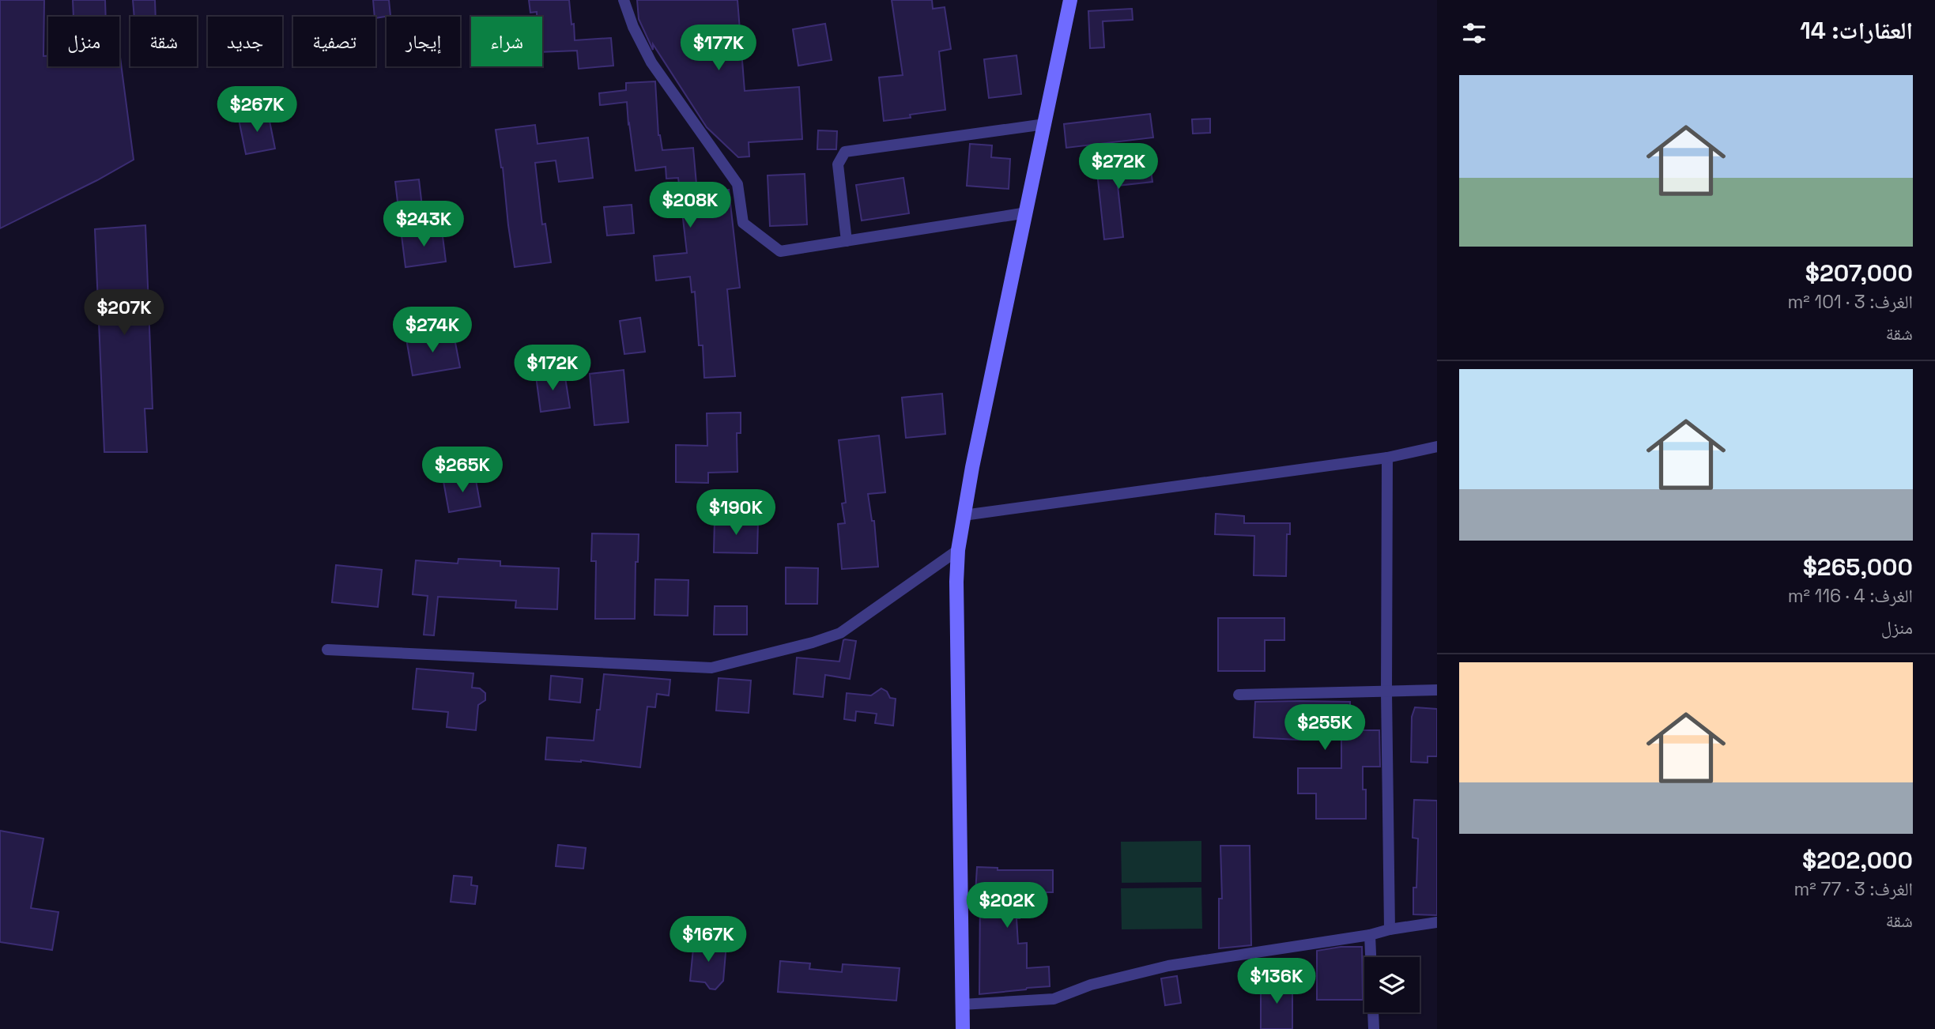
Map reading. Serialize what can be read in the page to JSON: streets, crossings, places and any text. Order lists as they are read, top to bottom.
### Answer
{
  "page": {
    "heading": "العقارات: 14",
    "chip": [
      "شراء",
      "إيجار",
      "تصفية",
      "جديد",
      "شقة",
      "منزل"
    ],
    "price": [
      "$177K",
      "$267K",
      "$272K",
      "$208K",
      "$243K",
      "$207K",
      "$274K",
      "$172K",
      "$265K",
      "$190K",
      "$255K",
      "$202K",
      "$167K",
      "$136K"
    ],
    "list": [
      {
        "name": "$207,000",
        "note": "الغرف: 3 · 101 m² · شقة"
      },
      {
        "name": "$265,000",
        "note": "الغرف: 4 · 116 m² · منزل"
      },
      {
        "name": "$202,000",
        "note": "الغرف: 3 · 77 m² · شقة"
      }
    ]
  }
}
